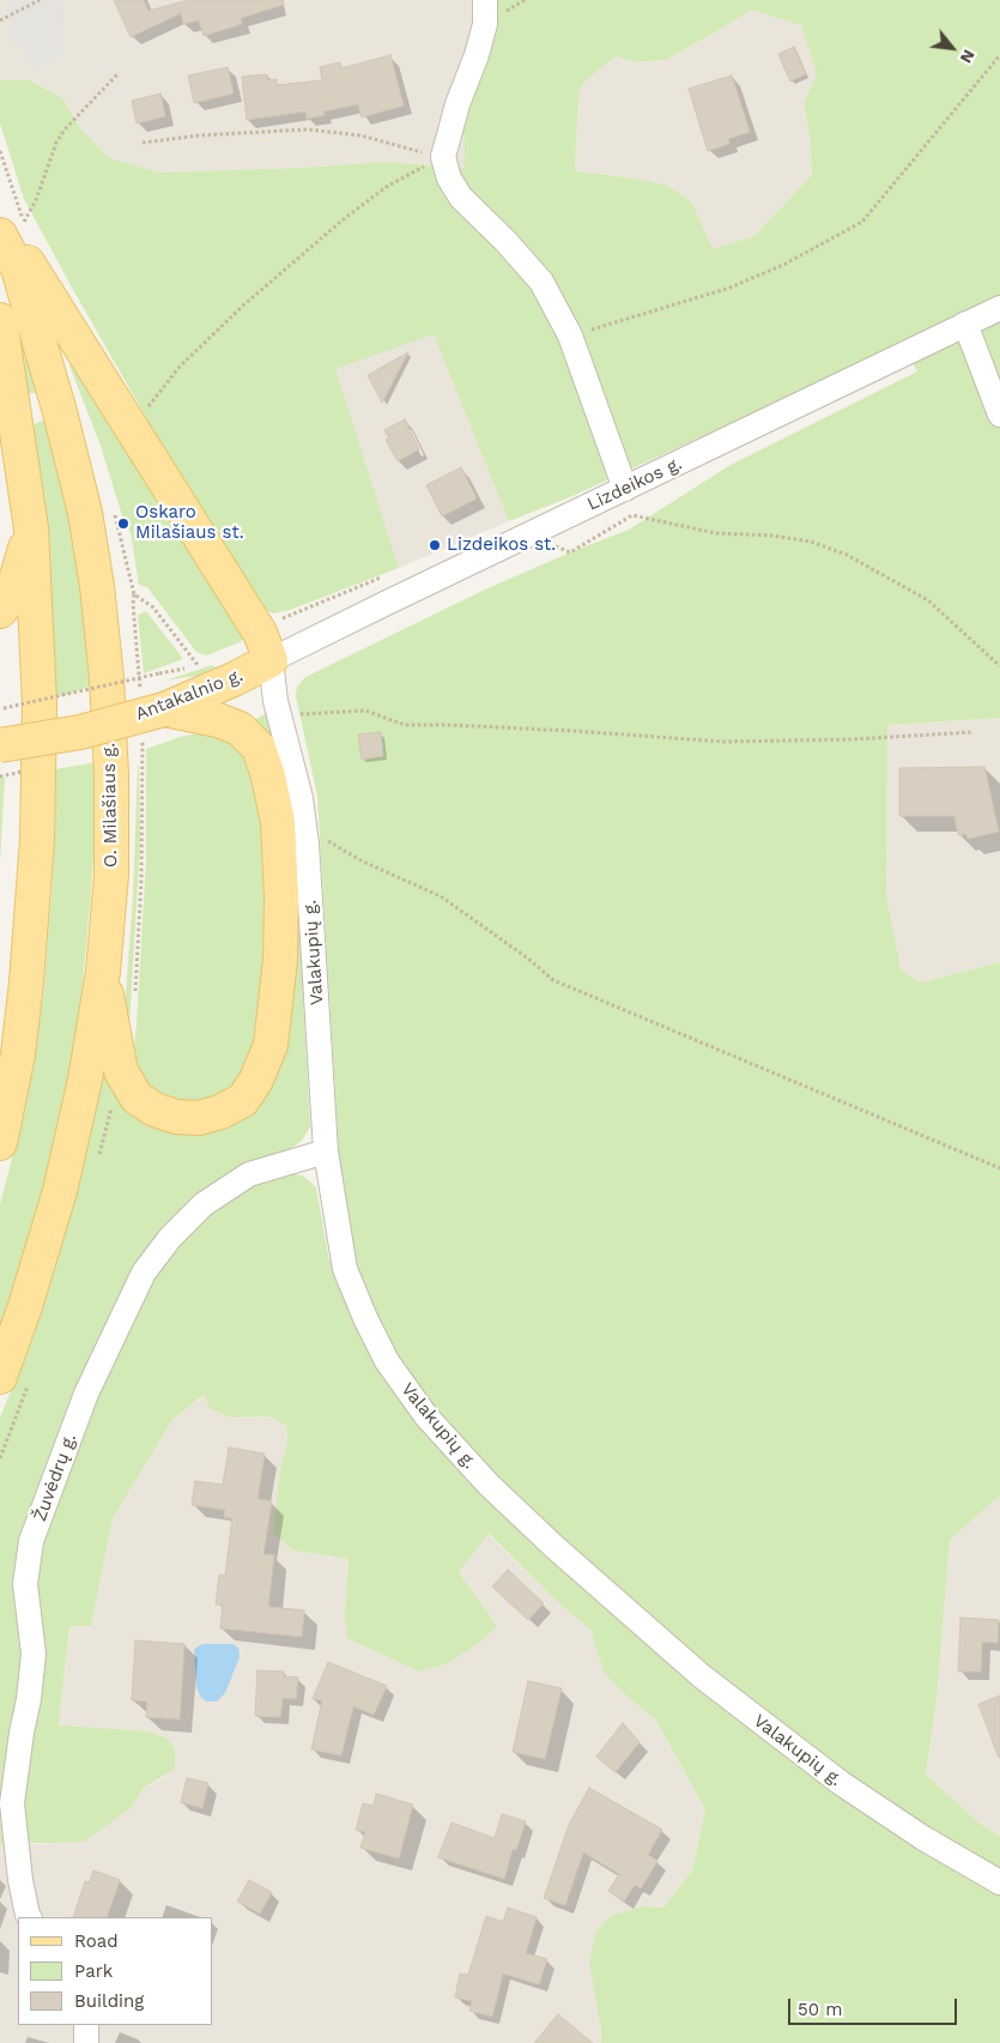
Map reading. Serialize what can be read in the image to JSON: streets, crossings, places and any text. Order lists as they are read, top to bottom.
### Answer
{
  "streets": {
    "main road": ["Antakalnio g.", "O. Milašiaus g."],
    "street": ["Lizdeikos g.", "Valakupių g.", "Žuvėdrų g."]
  },
  "crossings": [
    ["Lizdeikos g.", "Antakalnio g."],
    ["Valakupių g.", "Žuvėdrų g."]
  ],
  "places": ["Oskaro Milašiaus st.", "Lizdeikos st."],
  "legend": ["Road", "Park", "Building"],
  "scale_bar": "50 m",
  "north": "bottom right"
}
